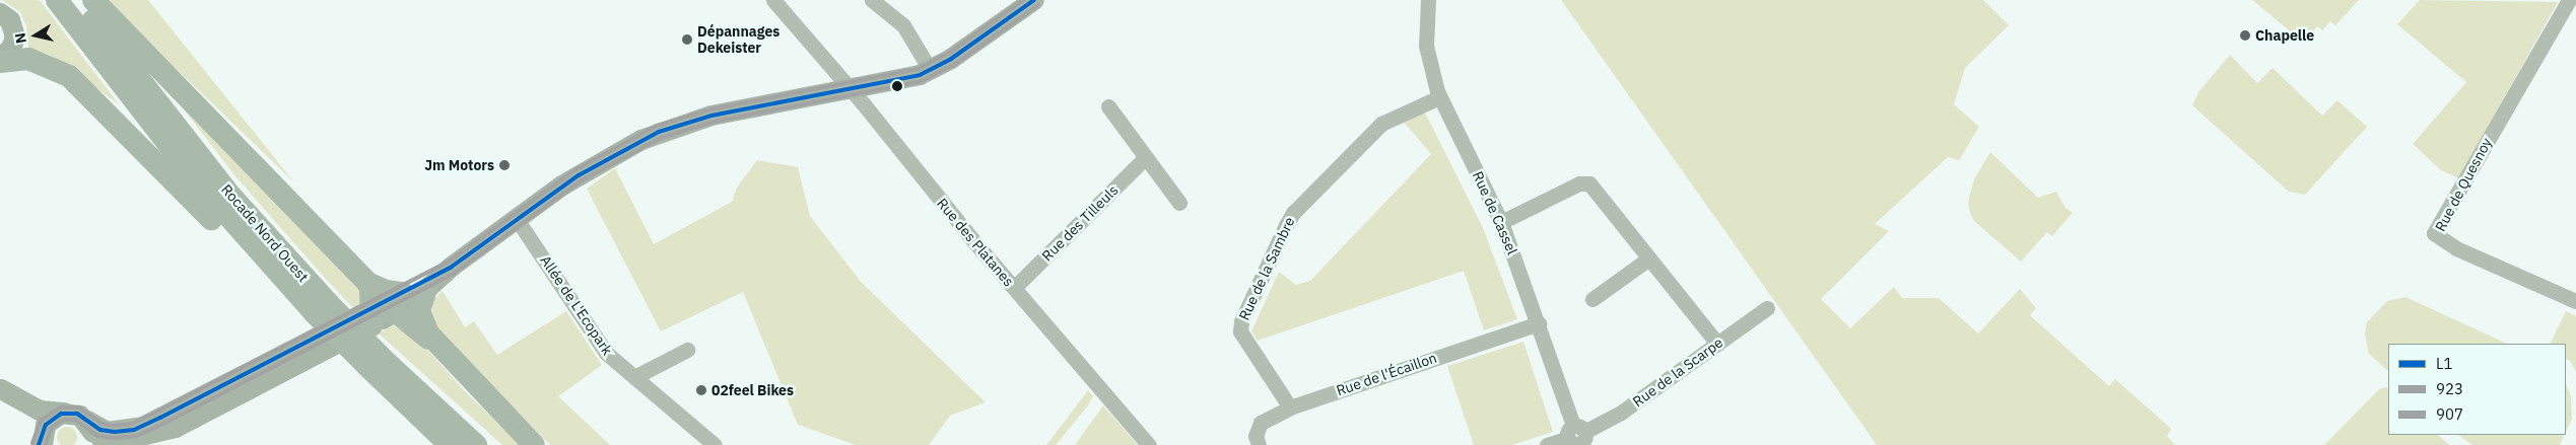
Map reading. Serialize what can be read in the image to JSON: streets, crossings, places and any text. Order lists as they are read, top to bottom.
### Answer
{
  "streets": {
    "highway": ["Rocade Nord Ouest"],
    "street": [
      "Rue de Quesnoy",
      "Rue de Cassel",
      "Rue des Tilleuls",
      "Rue des Platanes",
      "Rue de la Sambre",
      "Allée de L'Ecopark",
      "Rue de la Scarpe",
      "Rue de l'Écaillon"
    ]
  },
  "crossings": [
    ["Rue de Cassel", "Rue de la Sambre"],
    ["Rue de Cassel", "Rue de la Scarpe"],
    ["Rue de Cassel", "Rue de l'Écaillon"],
    ["Rue des Tilleuls", "Rue des Platanes"],
    ["Rue de la Sambre", "Rue de l'Écaillon"]
  ],
  "places": [
    "Chapelle",
    "Dépannages Dekeister",
    "Jm Motors",
    "02feel Bikes"
  ],
  "lines": ["transit line L1", "transit line 907", "transit line 923"],
  "legend": ["L1", "923", "907"],
  "north": "left"
}
